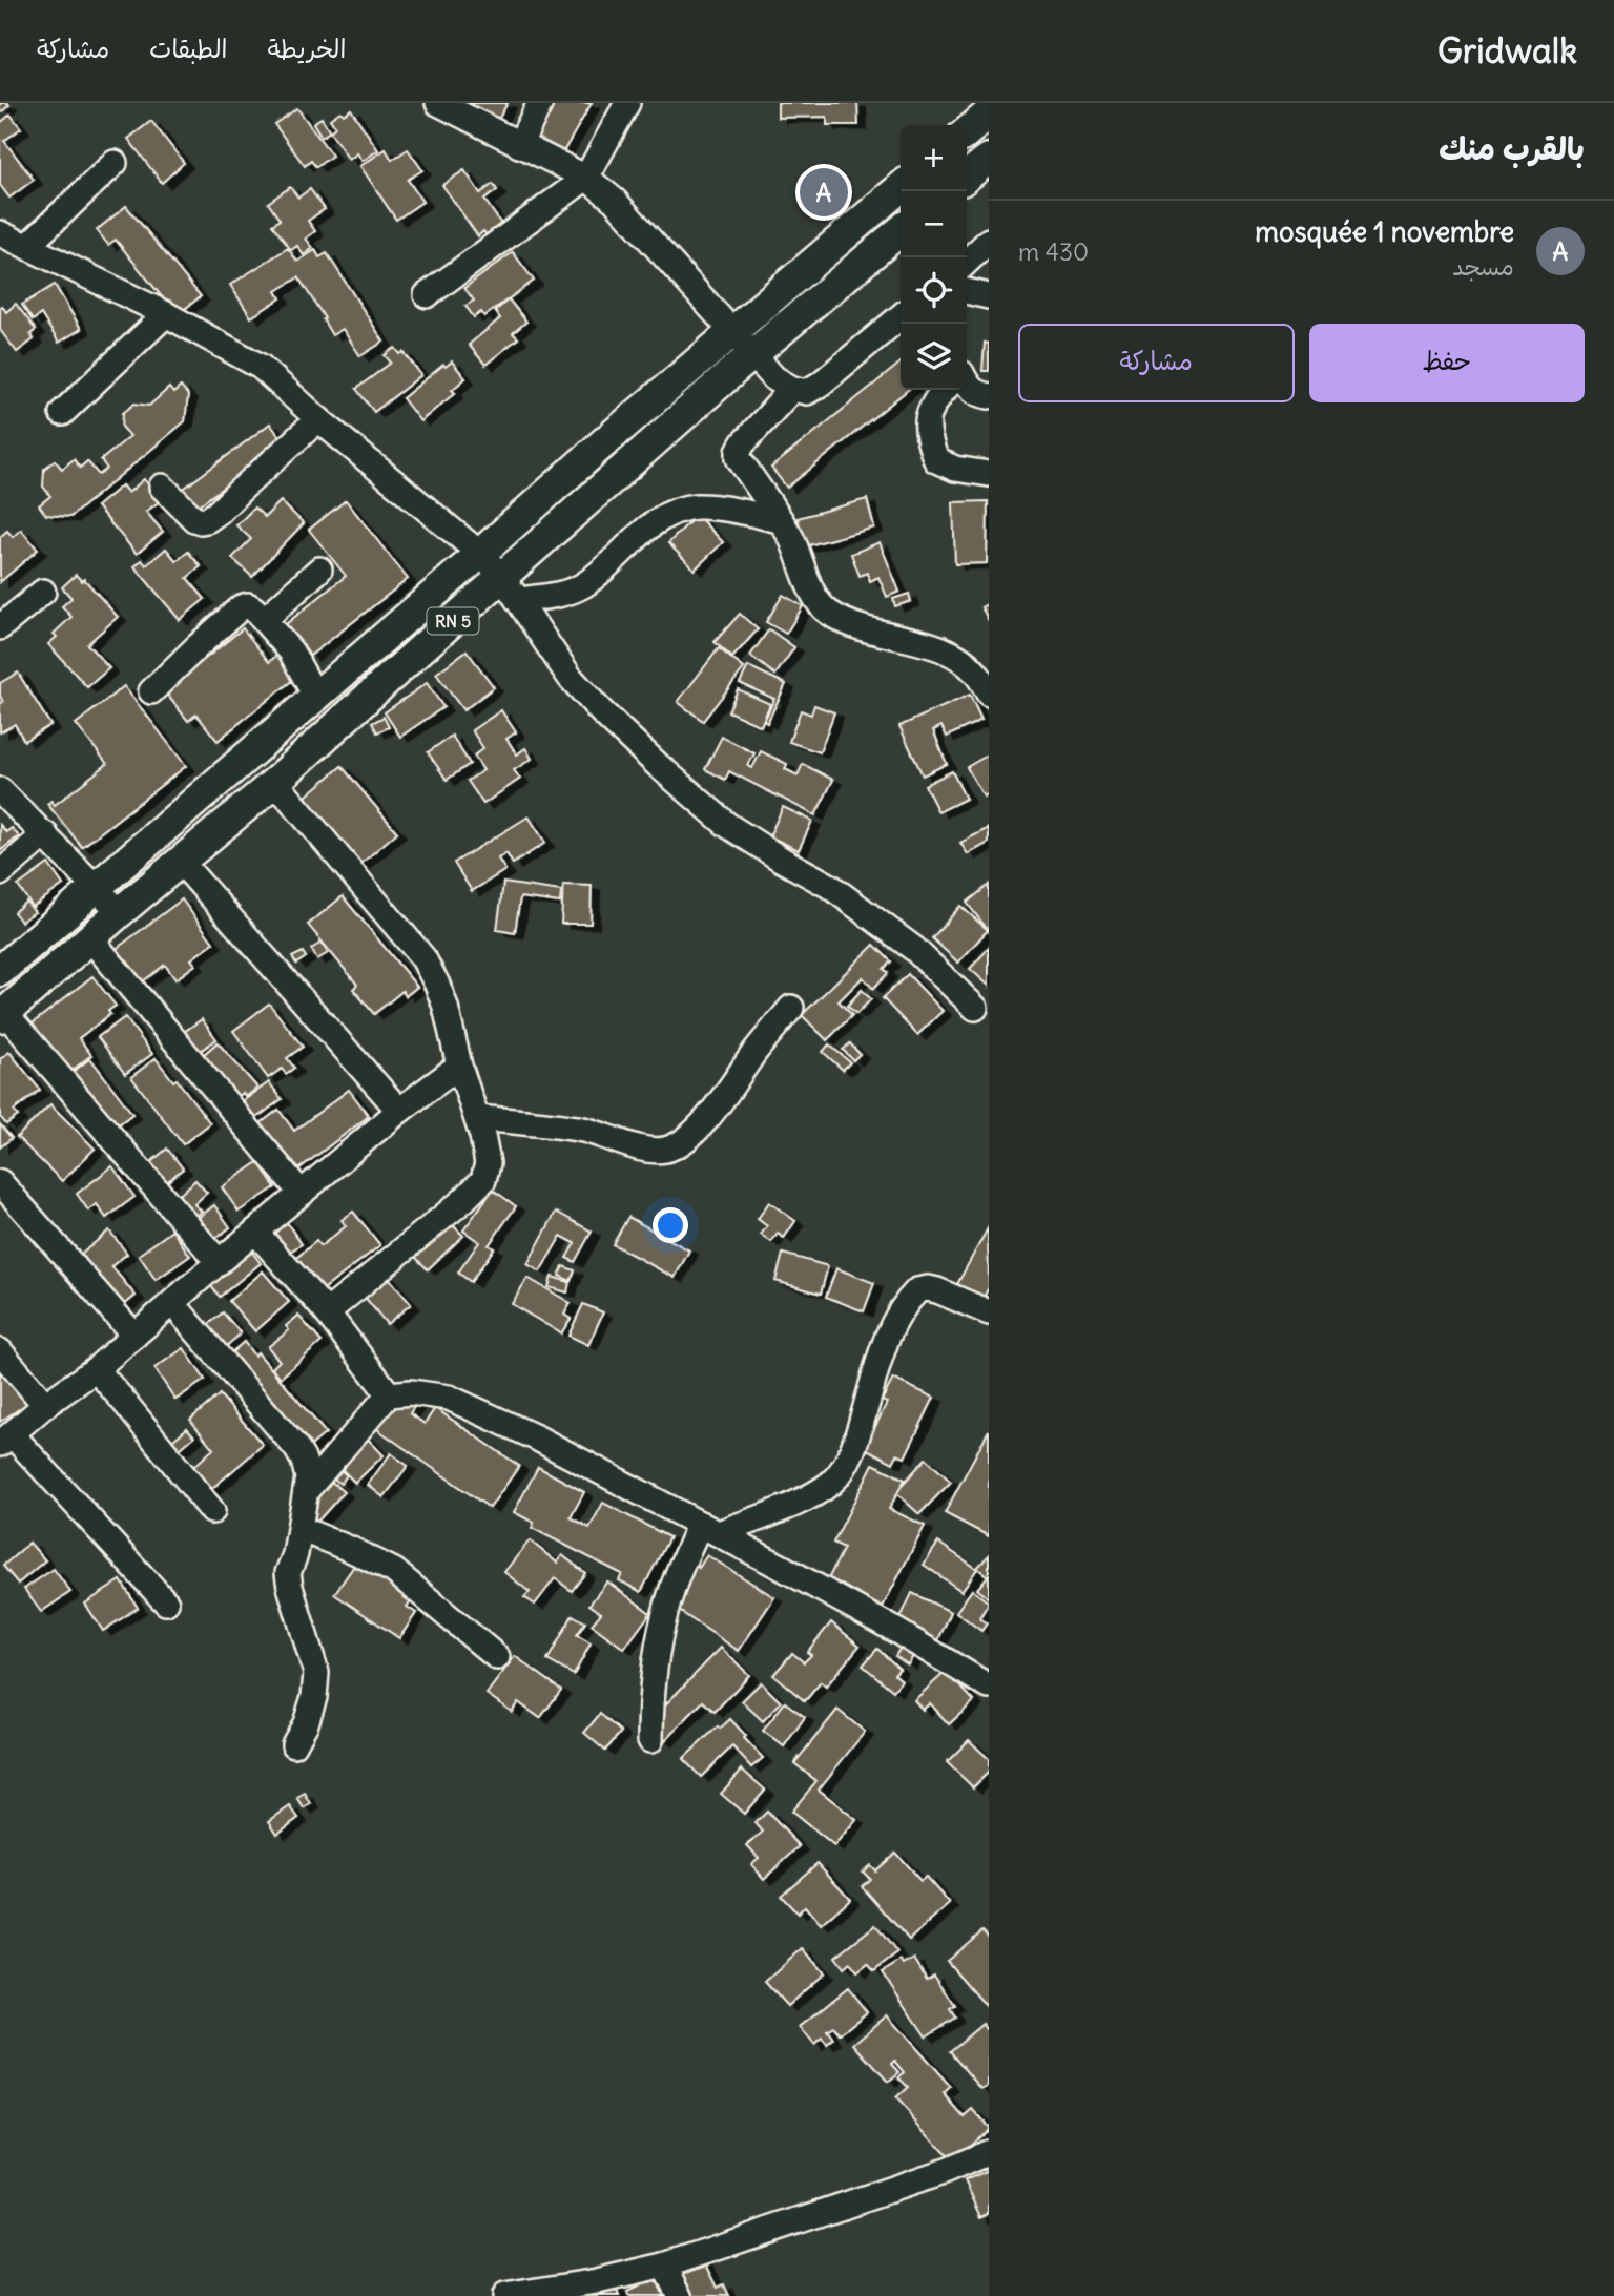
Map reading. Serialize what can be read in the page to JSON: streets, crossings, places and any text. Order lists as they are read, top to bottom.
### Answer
{
  "streets": {
    "main road": ["RN 5"]
  },
  "page": {
    "header": "Gridwalk",
    "nav": ["الخريطة", "الطبقات", "مشاركة"],
    "heading": "بالقرب منك",
    "map_buttons": ["+", "−"],
    "pins": "A",
    "list": [
      {
        "mark": "A",
        "name": "mosquée 1 novembre",
        "note": "مسجد",
        "value": "430 m"
      }
    ],
    "buttons": ["حفظ", "مشاركة"]
  }
}
